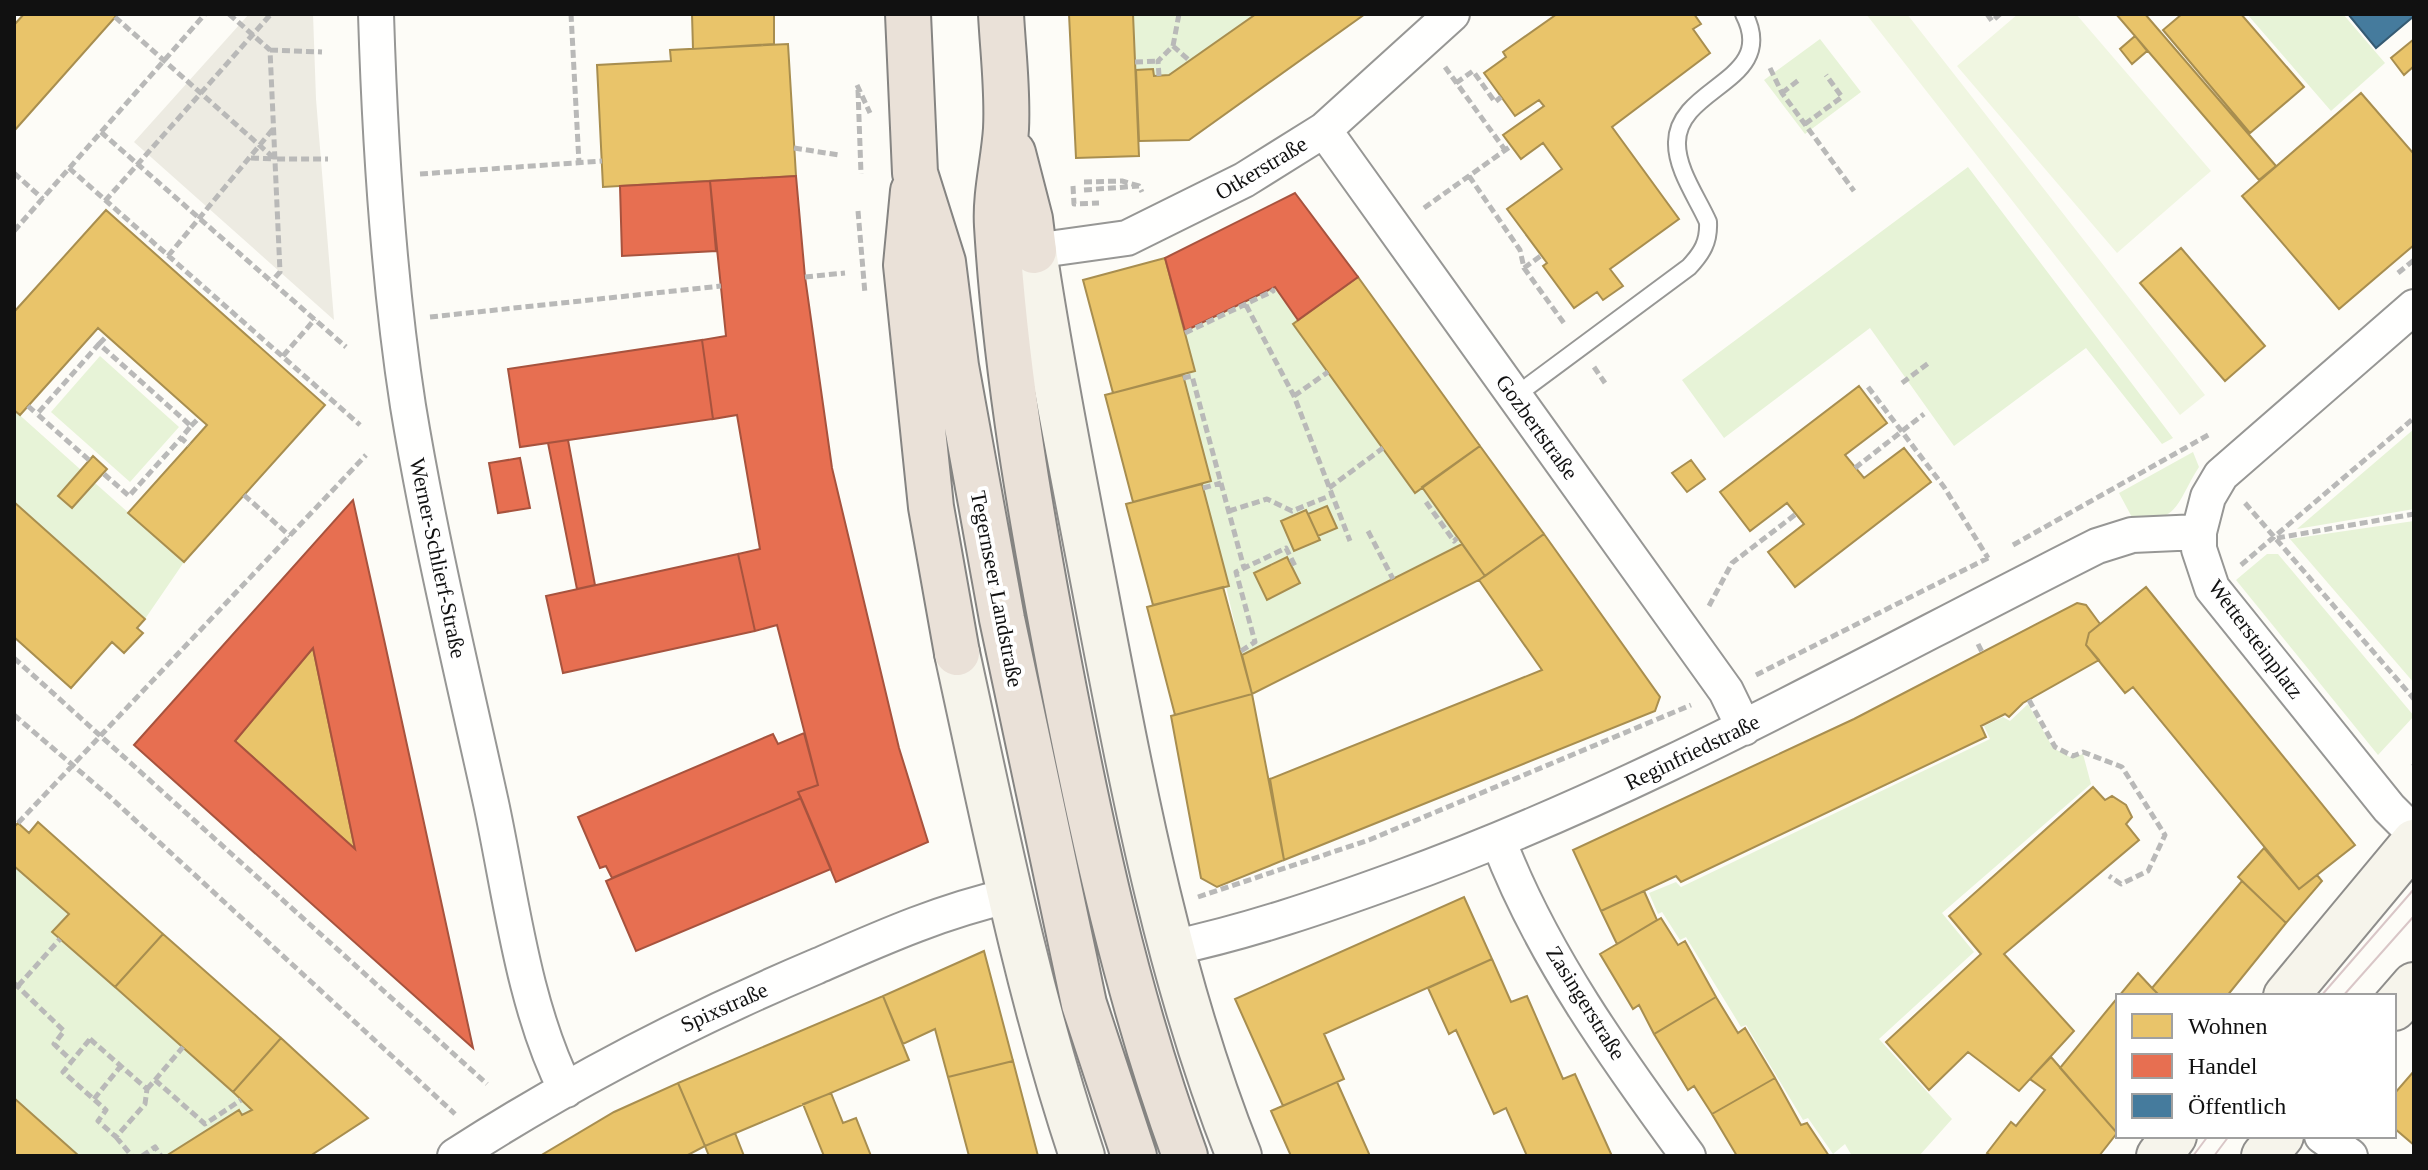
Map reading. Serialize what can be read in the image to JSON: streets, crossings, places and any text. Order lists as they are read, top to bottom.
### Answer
{
  "streets": {
    "highway": ["Tegernseer Landstraße"],
    "street": [
      "Otkerstraße",
      "Gozbertstraße",
      "Werner-Schlierf-Straße",
      "Wettersteinplatz",
      "Reginfriedstraße",
      "Zasingerstraße",
      "Spixstraße"
    ]
  },
  "crossings": [
    ["Otkerstraße", "Gozbertstraße"],
    ["Gozbertstraße", "Reginfriedstraße"],
    ["Werner-Schlierf-Straße", "Spixstraße"],
    ["Wettersteinplatz", "Reginfriedstraße"],
    ["Reginfriedstraße", "Zasingerstraße"]
  ],
  "legend": ["Wohnen", "Handel", "Öffentlich"]
}
